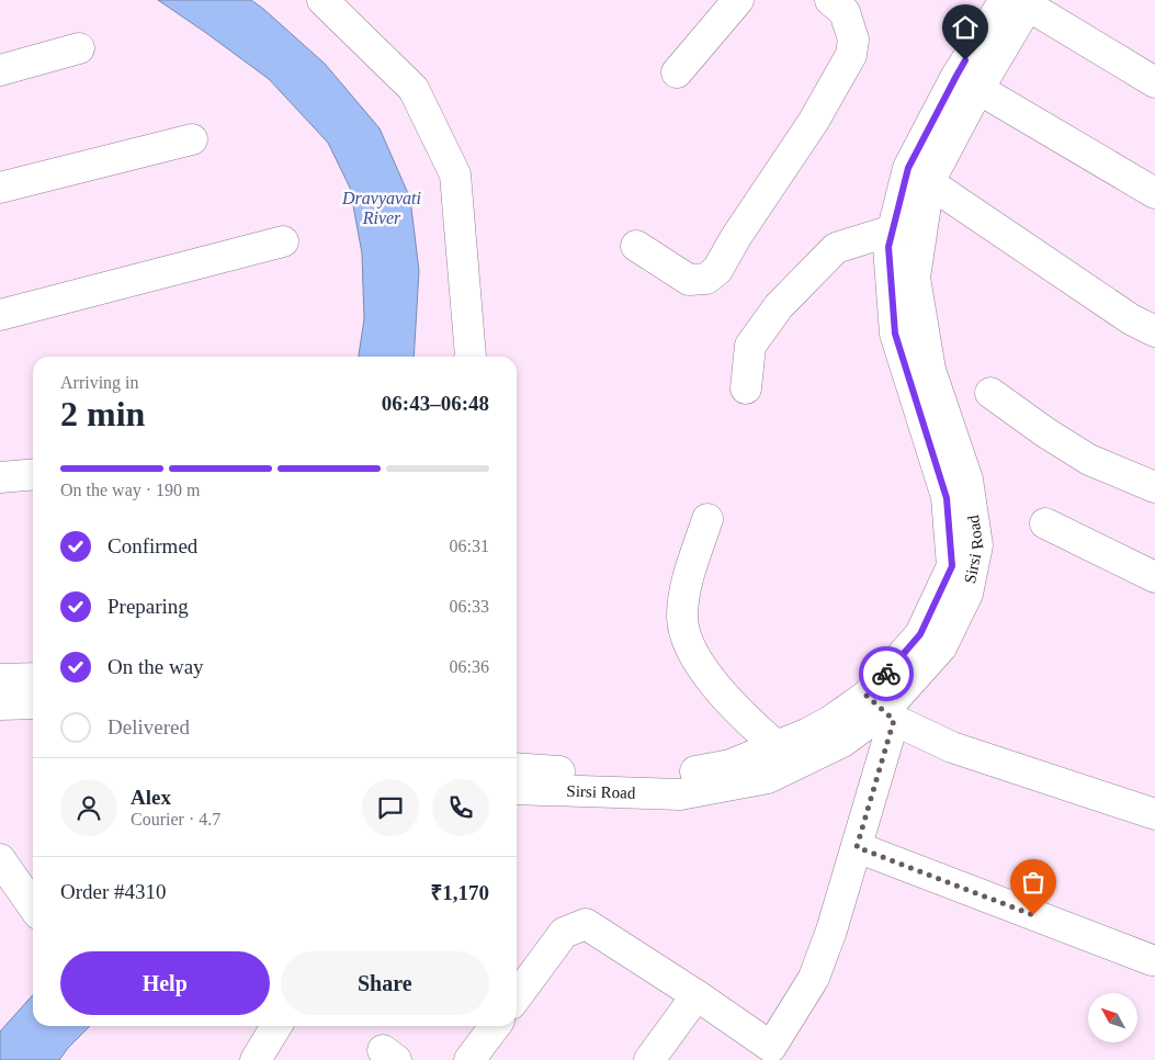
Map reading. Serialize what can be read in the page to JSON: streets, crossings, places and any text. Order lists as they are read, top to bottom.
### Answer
{
  "streets": {
    "street": ["Sirsi Road"]
  },
  "water": ["Dravyavati River"],
  "north": "top left",
  "page": {
    "heading": ["2 min", "Arriving in", "06:43–06:48"],
    "panel": [
      "Alex",
      "Courier · 4.7",
      "Order #4310",
      "₹1,170"
    ],
    "bar": "On the way · 190 m",
    "list": [
      ["Confirmed", "06:31"],
      ["Preparing", "06:33"],
      ["On the way", "06:36"],
      "Delivered"
    ],
    "buttons": ["Help", "Share"]
  }
}
